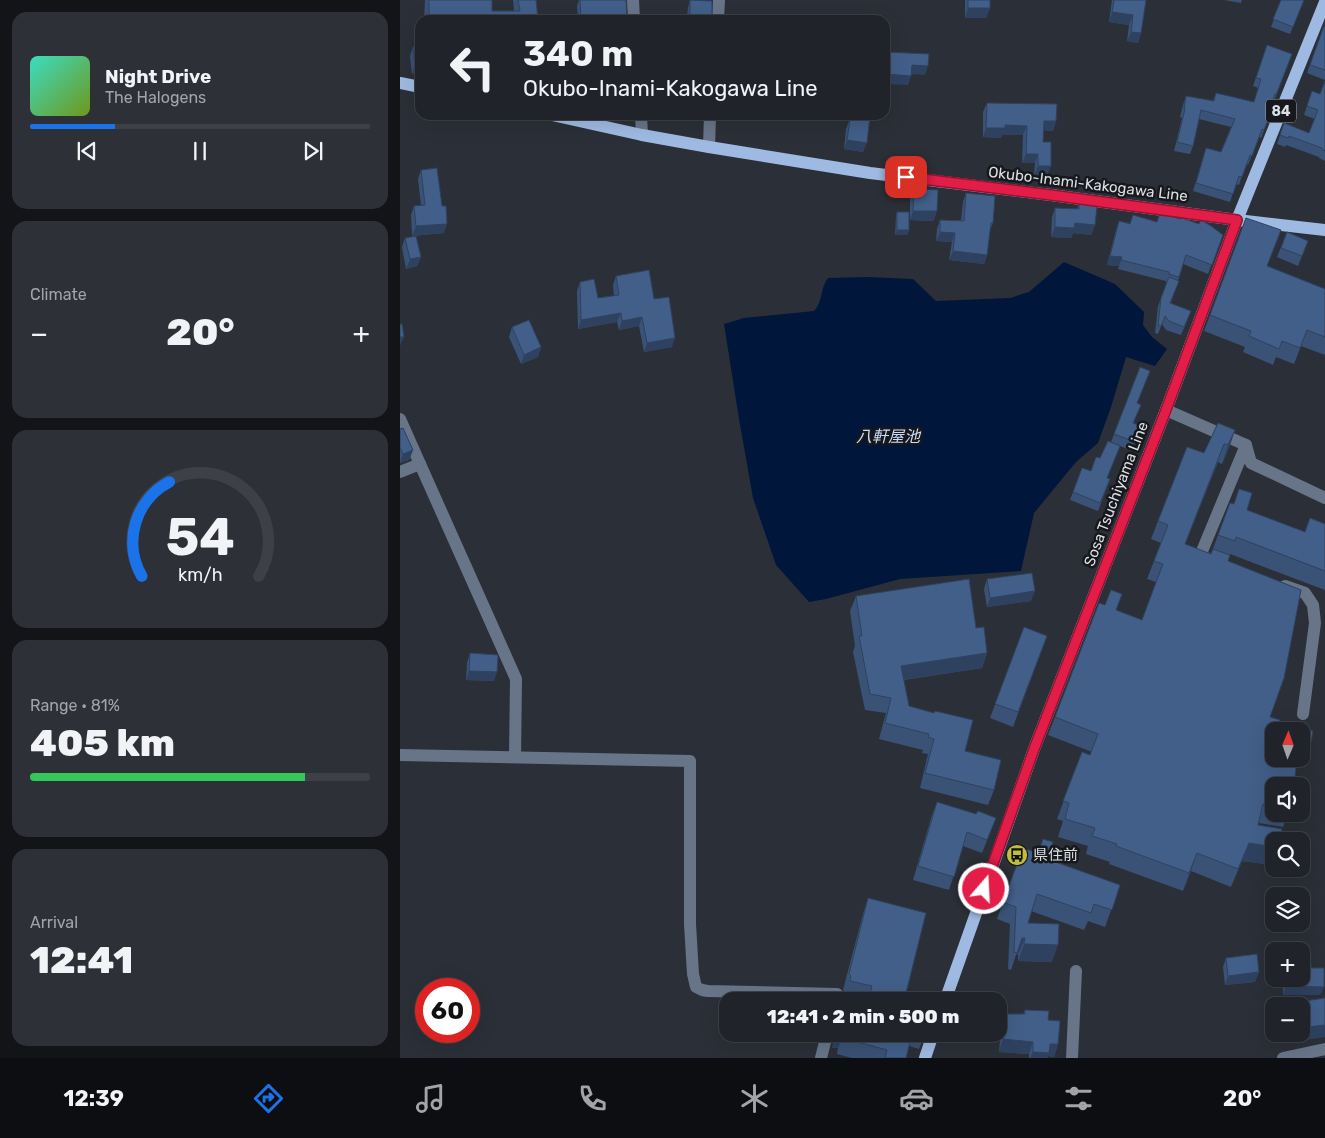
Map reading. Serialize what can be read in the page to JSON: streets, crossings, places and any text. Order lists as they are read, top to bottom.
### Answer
{
  "streets": {
    "main road": ["84", "Okubo-Inami-Kakogawa Line", "Sosa Tsuchiyama Line"]
  },
  "crossings": [
    ["Okubo-Inami-Kakogawa Line", "Sosa Tsuchiyama Line"]
  ],
  "water": ["八軒屋池"],
  "places": {
    "bus stop": ["県住前"]
  },
  "north": "top",
  "page": {
    "turn": ["340 m", "Okubo-Inami-Kakogawa Line"],
    "song": ["Night Drive", "The Halogens"],
    "tile": [
      "Climate",
      ["Range · 81%", "405 km"],
      ["Arrival", "12:41"]
    ],
    "heat": ["−", "20°", "+"],
    "map_buttons": ["+", "−"],
    "limit": "60",
    "trip": "12:41 · 2 min · 500 m",
    "tabs": ["12:39", "20°"],
    "gauge": ["54", "km/h"]
  }
}
